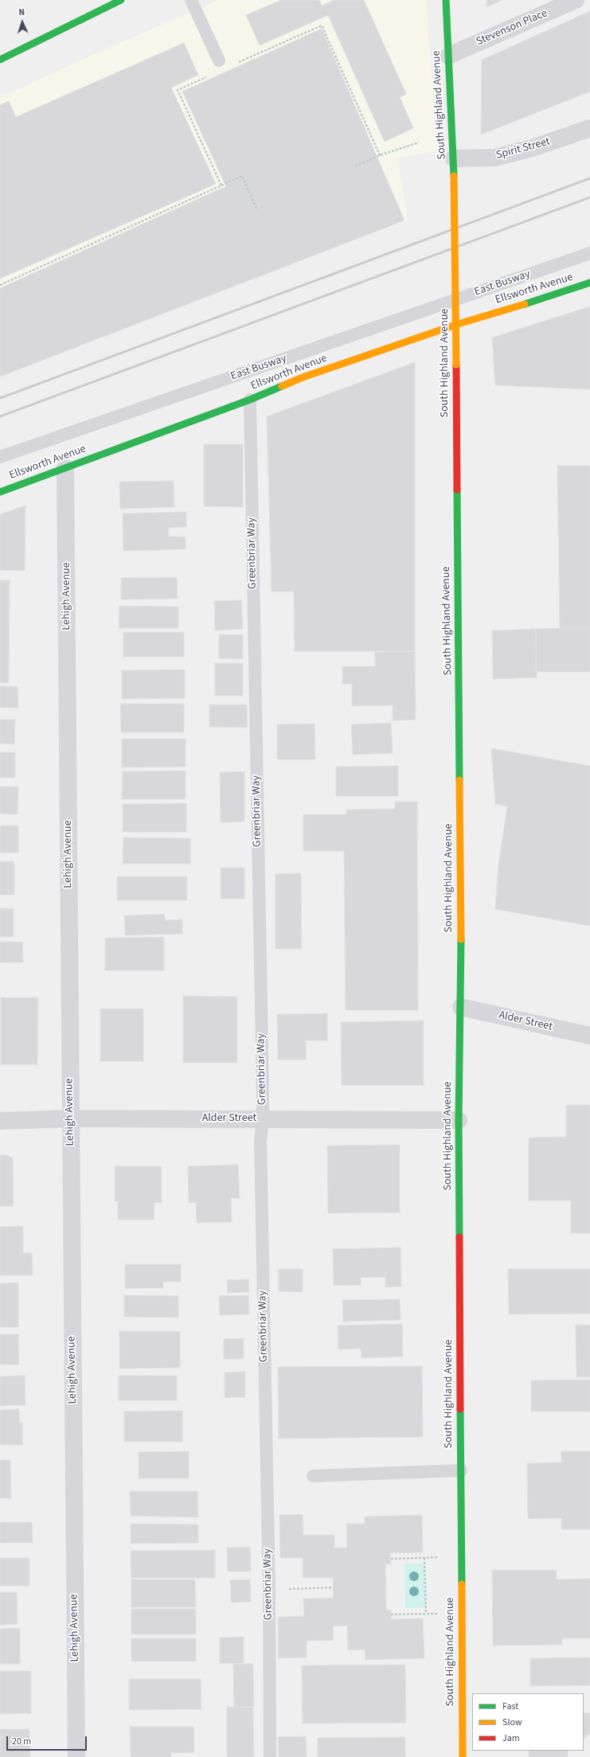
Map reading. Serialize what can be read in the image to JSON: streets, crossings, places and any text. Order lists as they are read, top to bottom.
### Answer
{
  "streets": {
    "main road": ["South Highland Avenue", "Ellsworth Avenue"],
    "street": [
      "Stevenson Place",
      "Spirit Street",
      "Lehigh Avenue",
      "Alder Street"
    ],
    "lane": ["East Busway", "Greenbriar Way"]
  },
  "crossings": [
    ["Stevenson Place", "South Highland Avenue"],
    ["South Highland Avenue", "Spirit Street"],
    ["South Highland Avenue", "Alder Street"],
    ["Ellsworth Avenue", "Greenbriar Way"],
    ["Ellsworth Avenue", "Lehigh Avenue"],
    ["Greenbriar Way", "Alder Street"],
    ["Lehigh Avenue", "Alder Street"]
  ],
  "legend": ["Fast", "Slow", "Jam"],
  "scale_bar": "20 m",
  "north": "top"
}
